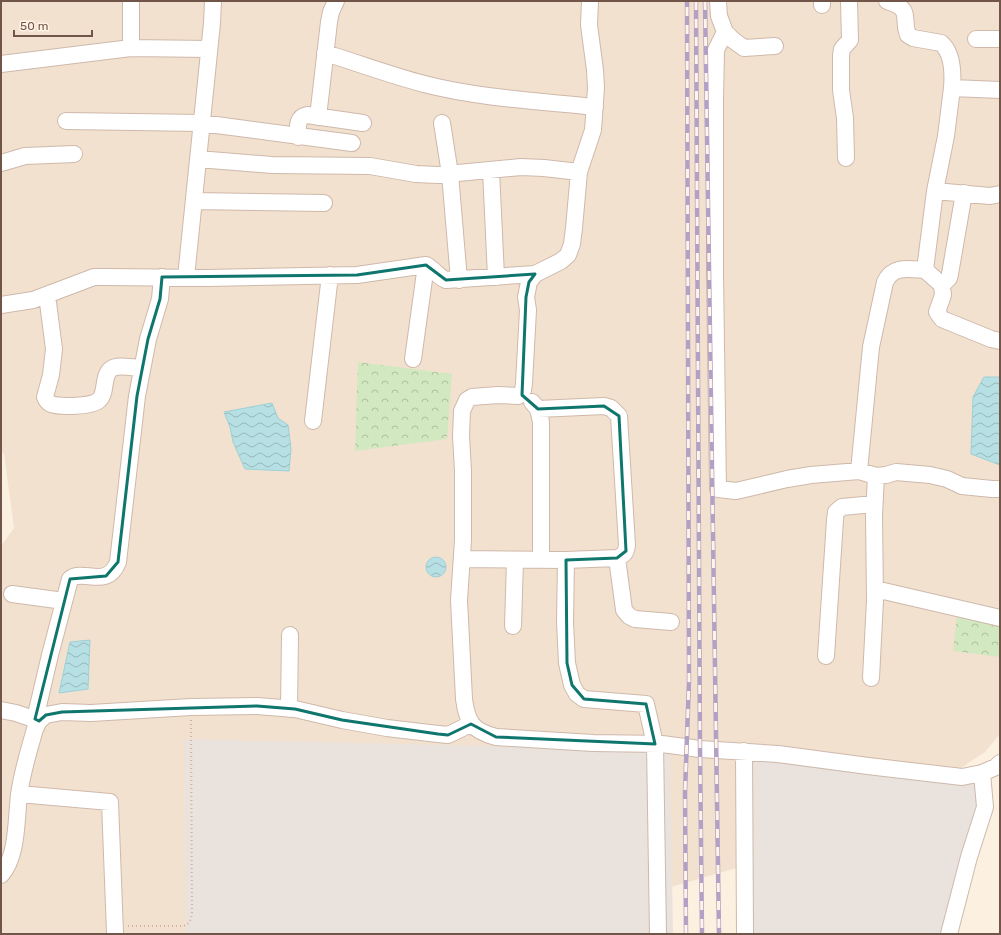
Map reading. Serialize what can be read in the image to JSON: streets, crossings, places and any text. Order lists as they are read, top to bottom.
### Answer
{
  "scale_bar": "50 m"
}
